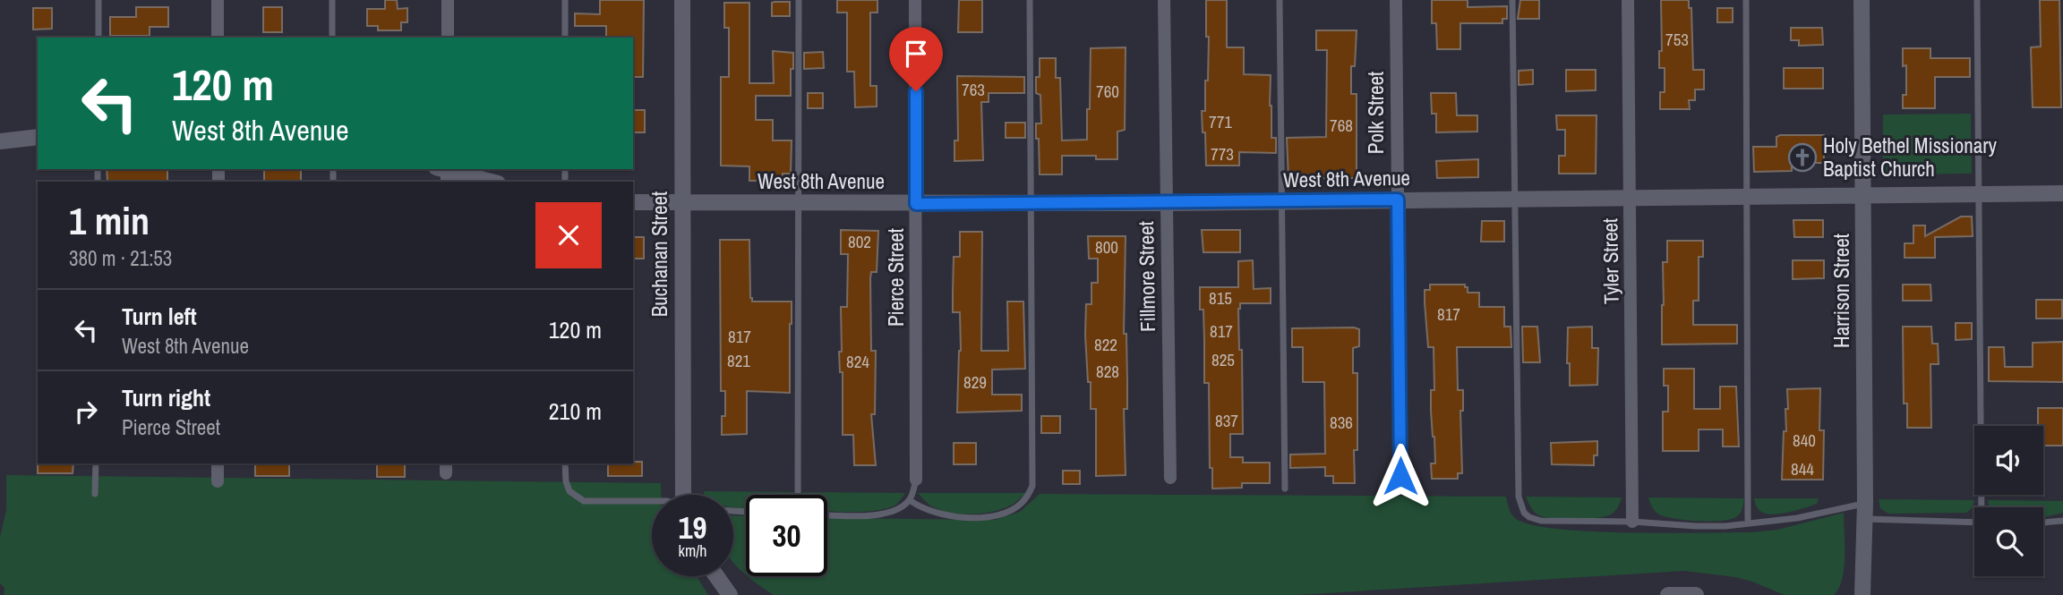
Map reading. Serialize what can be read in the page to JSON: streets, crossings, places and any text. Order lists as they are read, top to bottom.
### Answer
{
  "streets": {
    "street": [
      "Polk Street",
      "West 8th Avenue",
      "Buchanan Street",
      "Tyler Street",
      "Fillmore Street",
      "Pierce Street",
      "Harrison Street"
    ]
  },
  "crossings": [
    ["Polk Street", "West 8th Avenue"],
    ["West 8th Avenue", "Buchanan Street"],
    ["West 8th Avenue", "Tyler Street"],
    ["West 8th Avenue", "Fillmore Street"],
    ["West 8th Avenue", "Pierce Street"],
    ["West 8th Avenue", "Harrison Street"]
  ],
  "places": {
    "church": ["Holy Bethel Missionary Baptist Church"]
  },
  "house_numbers": [
    "753",
    "763",
    "760",
    "771",
    "768",
    "773",
    "802",
    "800",
    "815",
    "817",
    "817",
    "817",
    "822",
    "825",
    "821",
    "824",
    "828",
    "829",
    "837",
    "836",
    "840",
    "844"
  ],
  "page": {
    "turn": ["120 m", "West 8th Avenue"],
    "heading": ["1 min", "380 m · 21:53"],
    "list": [
      {
        "name": "Turn left",
        "note": "West 8th Avenue",
        "value": "120 m"
      },
      {
        "name": "Turn right",
        "note": "Pierce Street",
        "value": "210 m"
      }
    ],
    "speed": "19 km/h",
    "limit": "30"
  }
}
